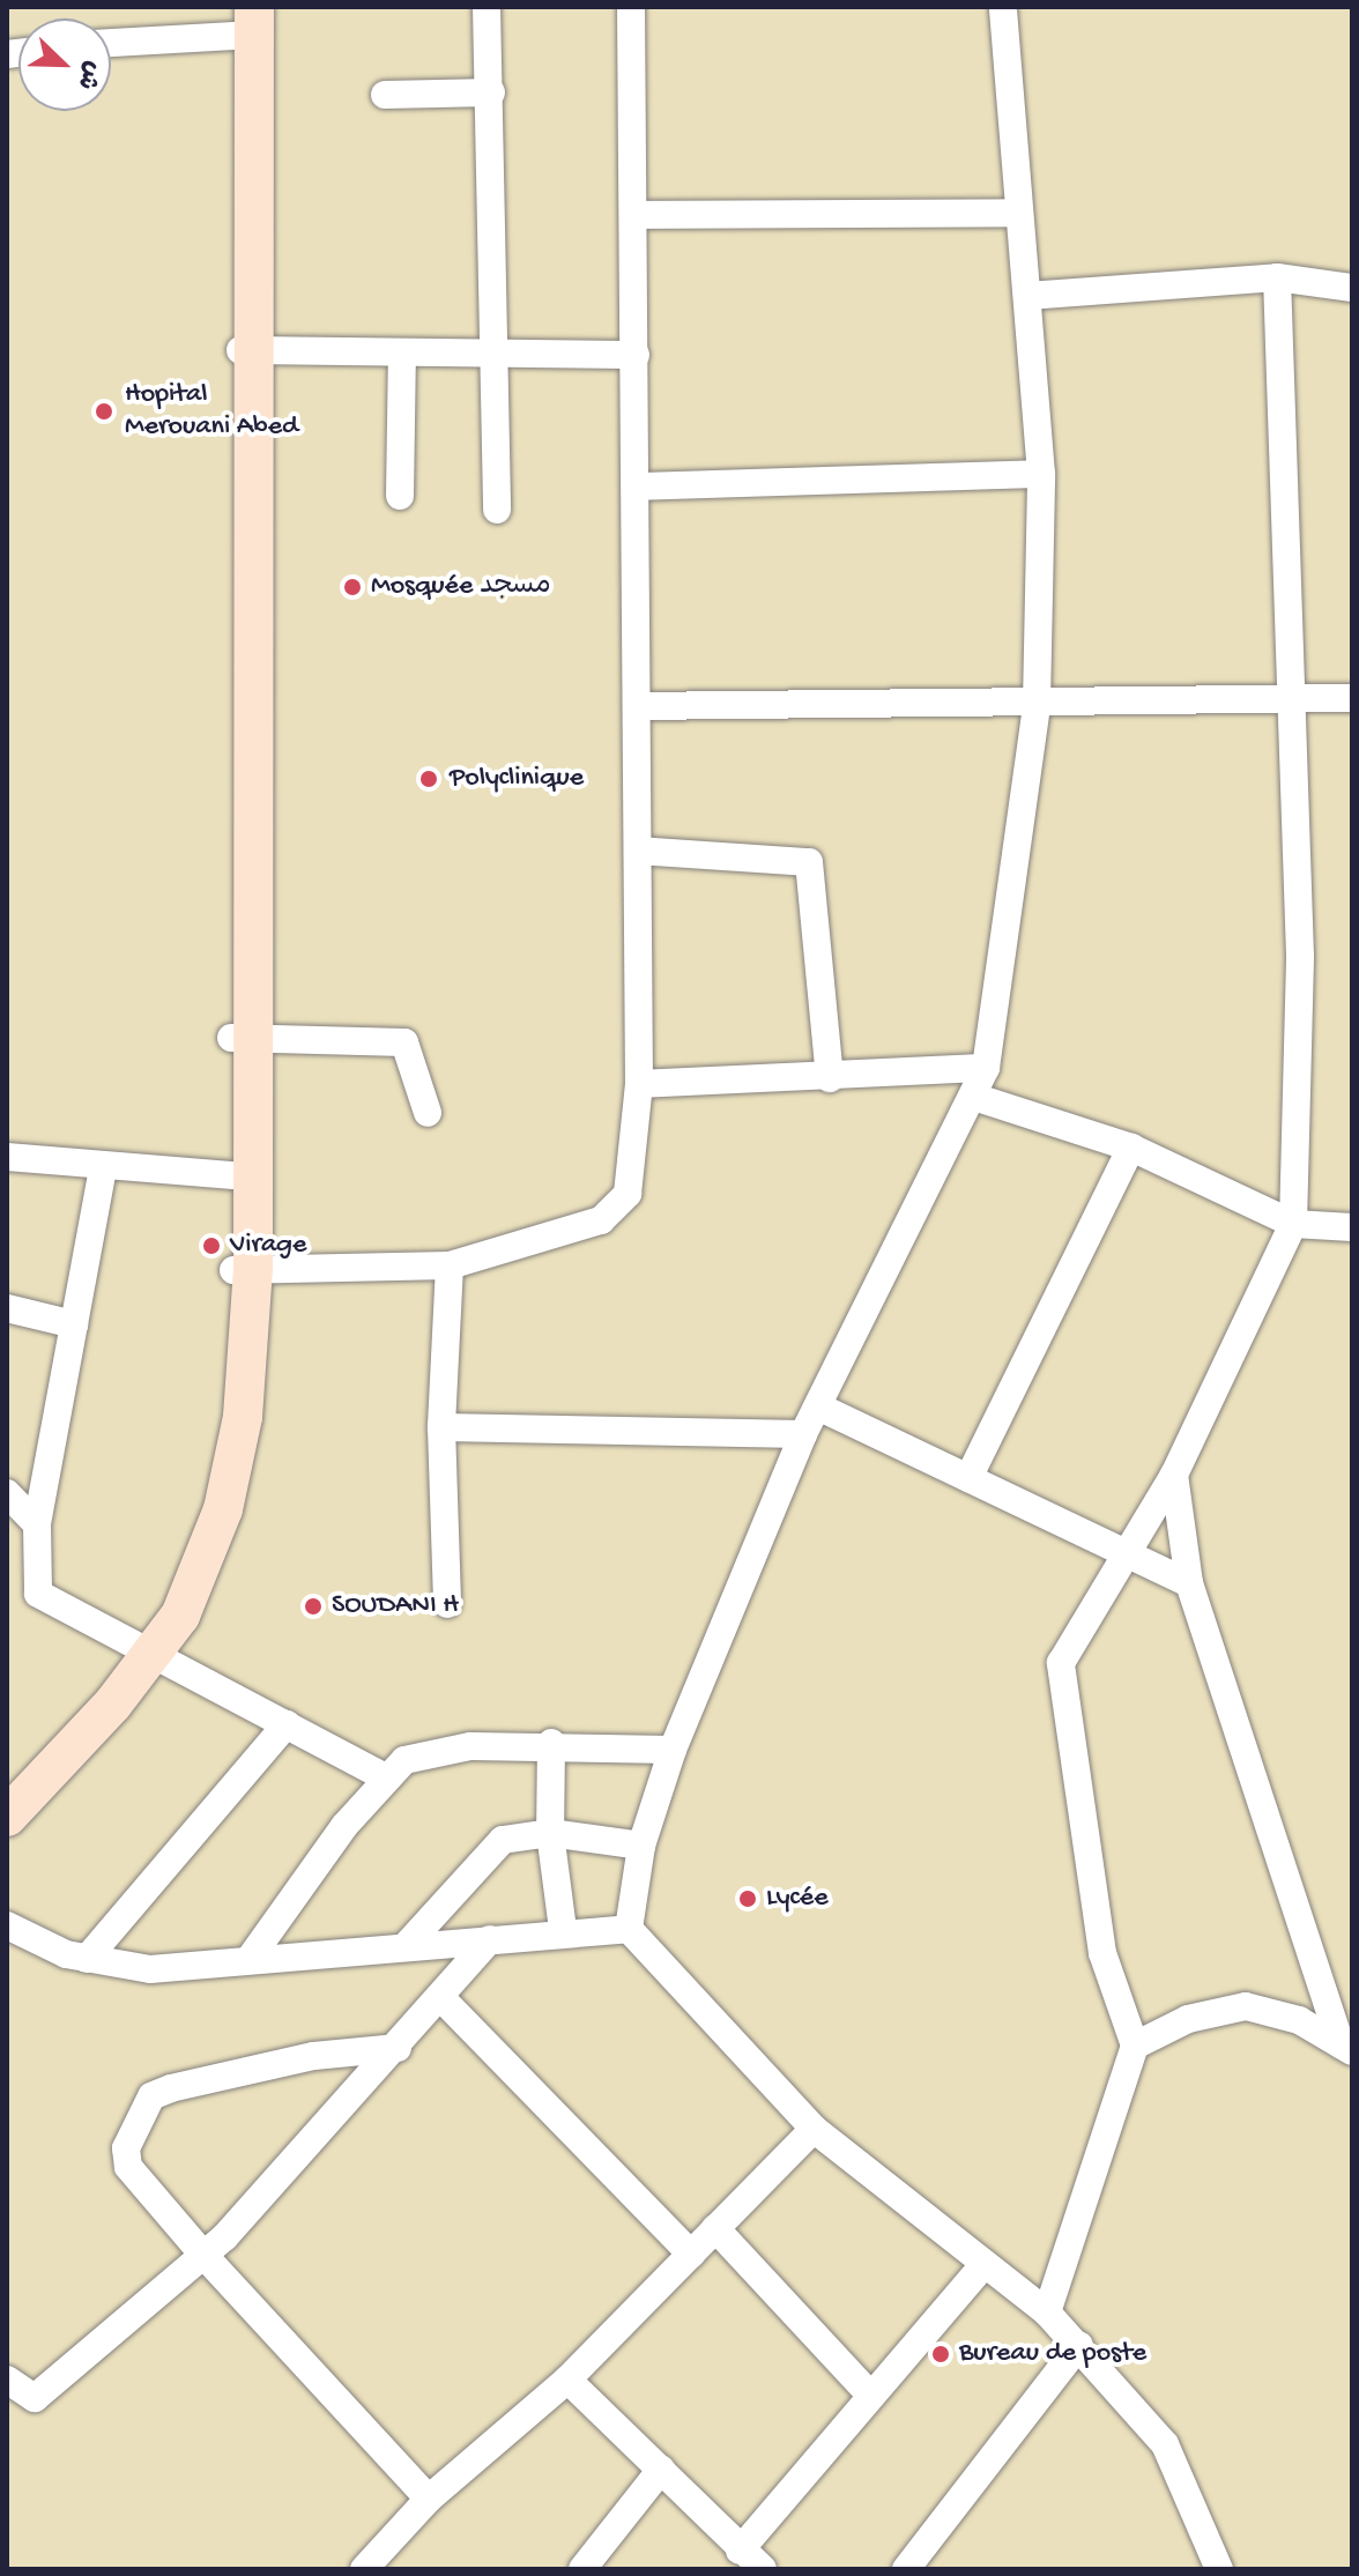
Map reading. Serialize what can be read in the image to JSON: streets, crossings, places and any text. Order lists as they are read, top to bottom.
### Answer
{
  "places": [
    "Hopital Merouani Abed",
    "Mosquée مسجد",
    "Polyclinique",
    "Virage",
    "SOUDANI H",
    "Lycée",
    "Bureau de poste"
  ],
  "north": "bottom right"
}
